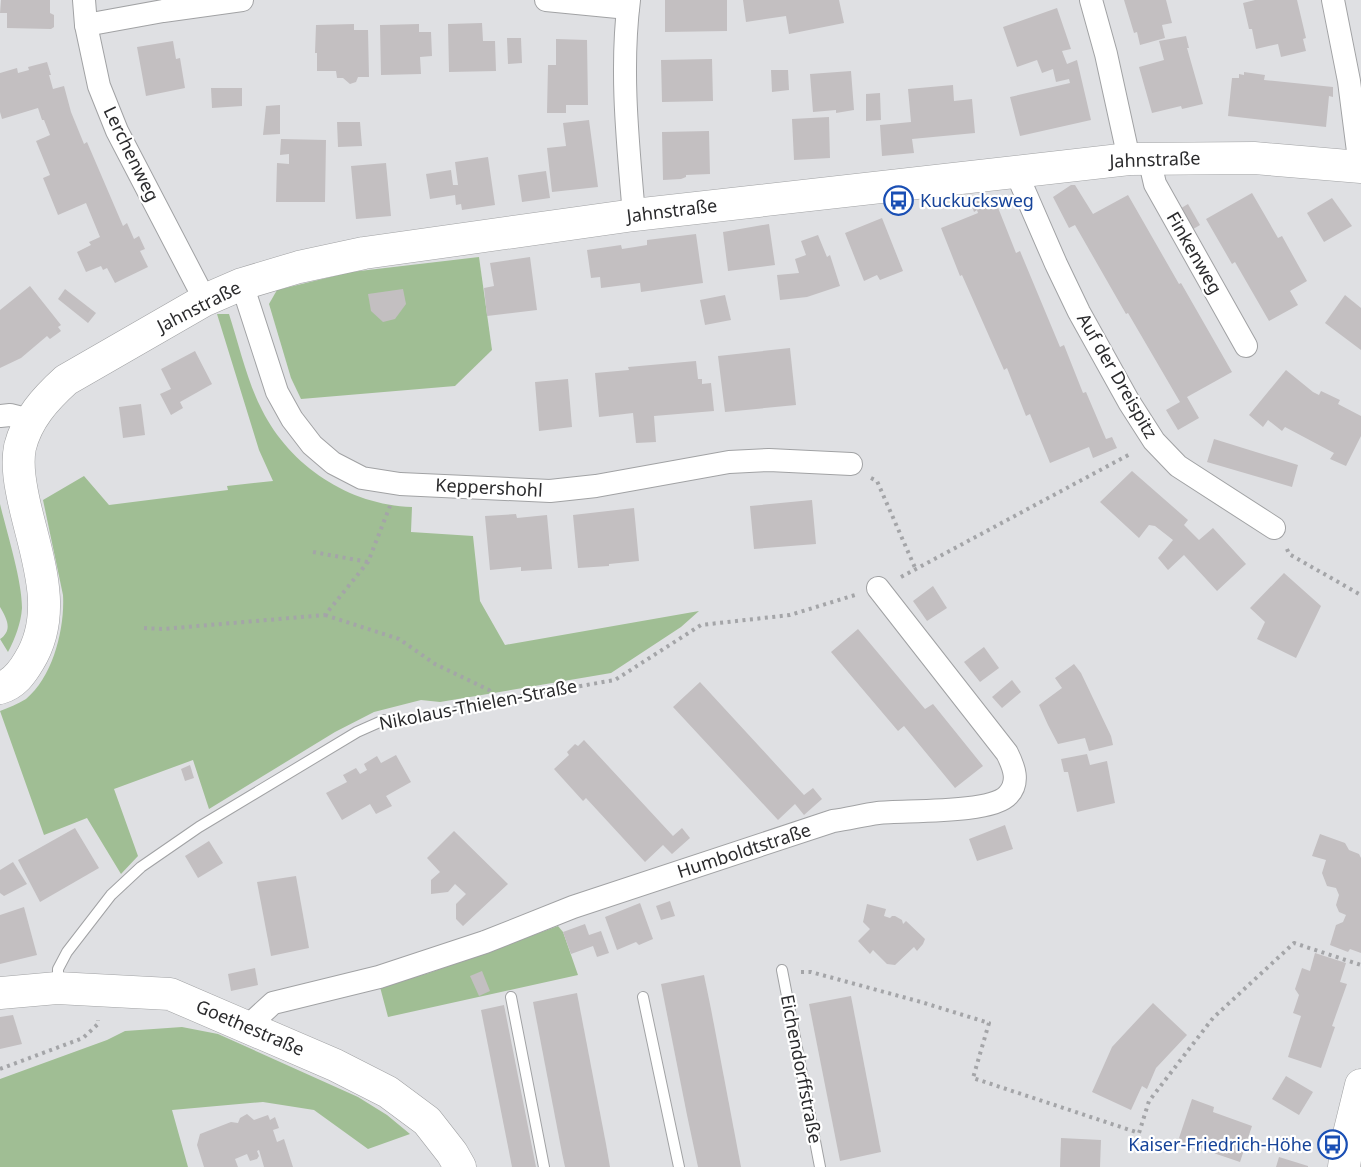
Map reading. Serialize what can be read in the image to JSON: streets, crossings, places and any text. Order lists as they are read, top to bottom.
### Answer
{
  "streets": {
    "street": [
      "Lerchenweg",
      "Jahnstraße",
      "Finkenweg",
      "Auf der Dreispitz",
      "Keppershohl",
      "Humboldtstraße",
      "Goethestraße"
    ],
    "lane": ["Nikolaus-Thielen-Straße", "Eichendorffstraße"]
  },
  "crossings": [
    ["Lerchenweg", "Jahnstraße"],
    ["Jahnstraße", "Finkenweg"],
    ["Jahnstraße", "Auf der Dreispitz"],
    ["Jahnstraße", "Keppershohl"],
    ["Auf der Dreispitz", "Nikolaus-Thielen-Straße"],
    ["Nikolaus-Thielen-Straße", "Humboldtstraße"],
    ["Nikolaus-Thielen-Straße", "Goethestraße"],
    ["Humboldtstraße", "Goethestraße"]
  ],
  "places": {
    "bus stop": ["Kuckucksweg", "Kaiser-Friedrich-Höhe"]
  }
}
